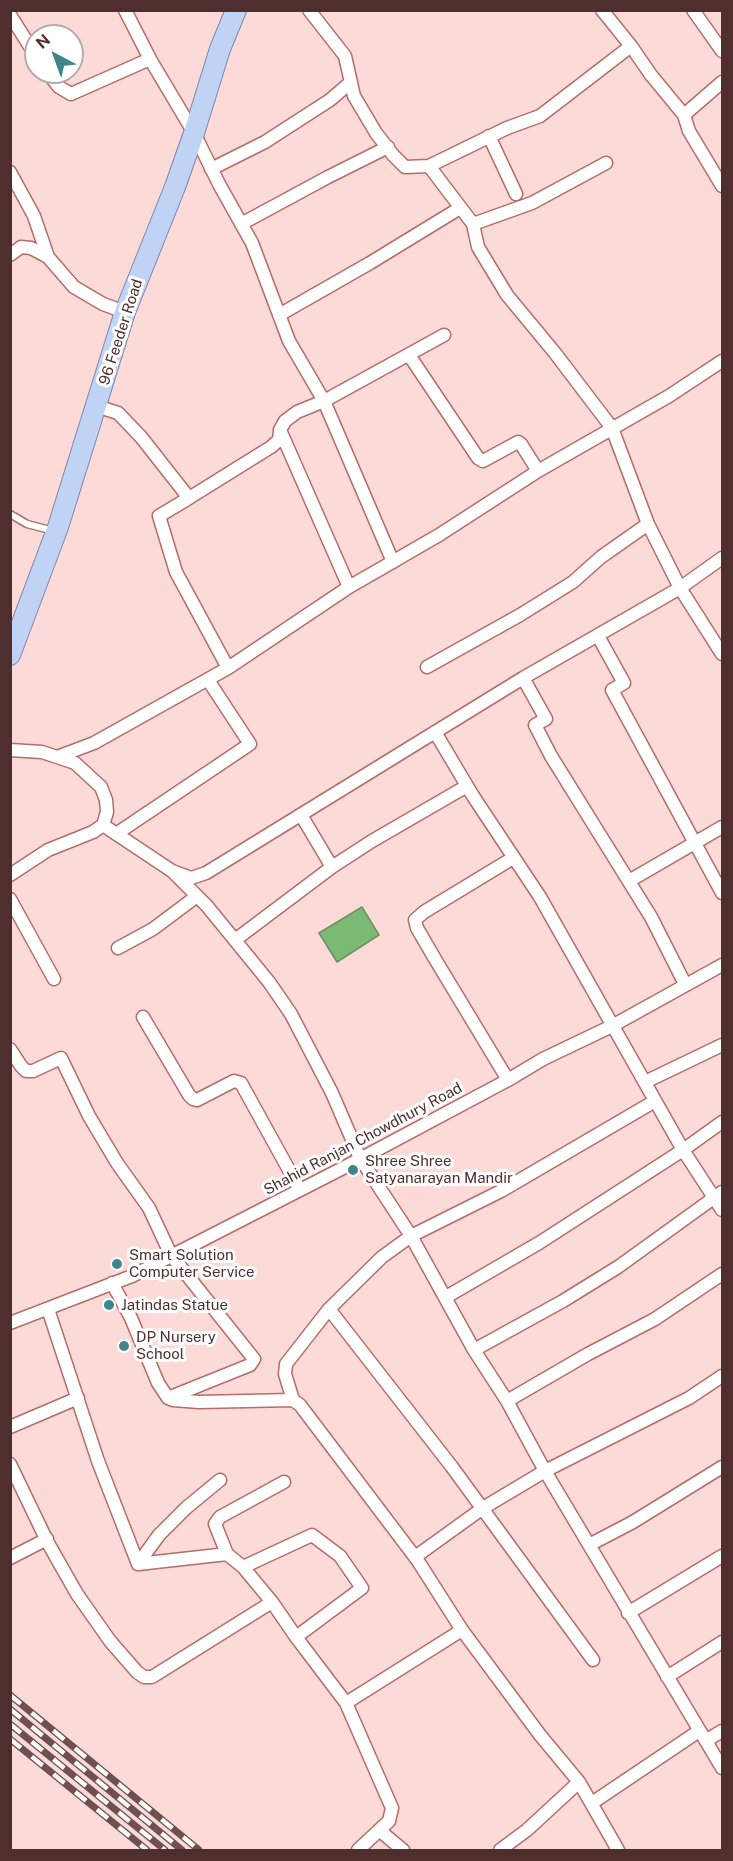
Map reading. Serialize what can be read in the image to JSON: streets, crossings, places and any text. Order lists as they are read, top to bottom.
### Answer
{
  "streets": {
    "main road": ["96 Feeder Road"],
    "street": ["Shahid Ranjan Chowdhury Road"]
  },
  "places": [
    "Shree Shree Satyanarayan Mandir",
    "Smart Solution Computer Service",
    "Jatindas Statue",
    "DP Nursery School"
  ],
  "north": "top left"
}
